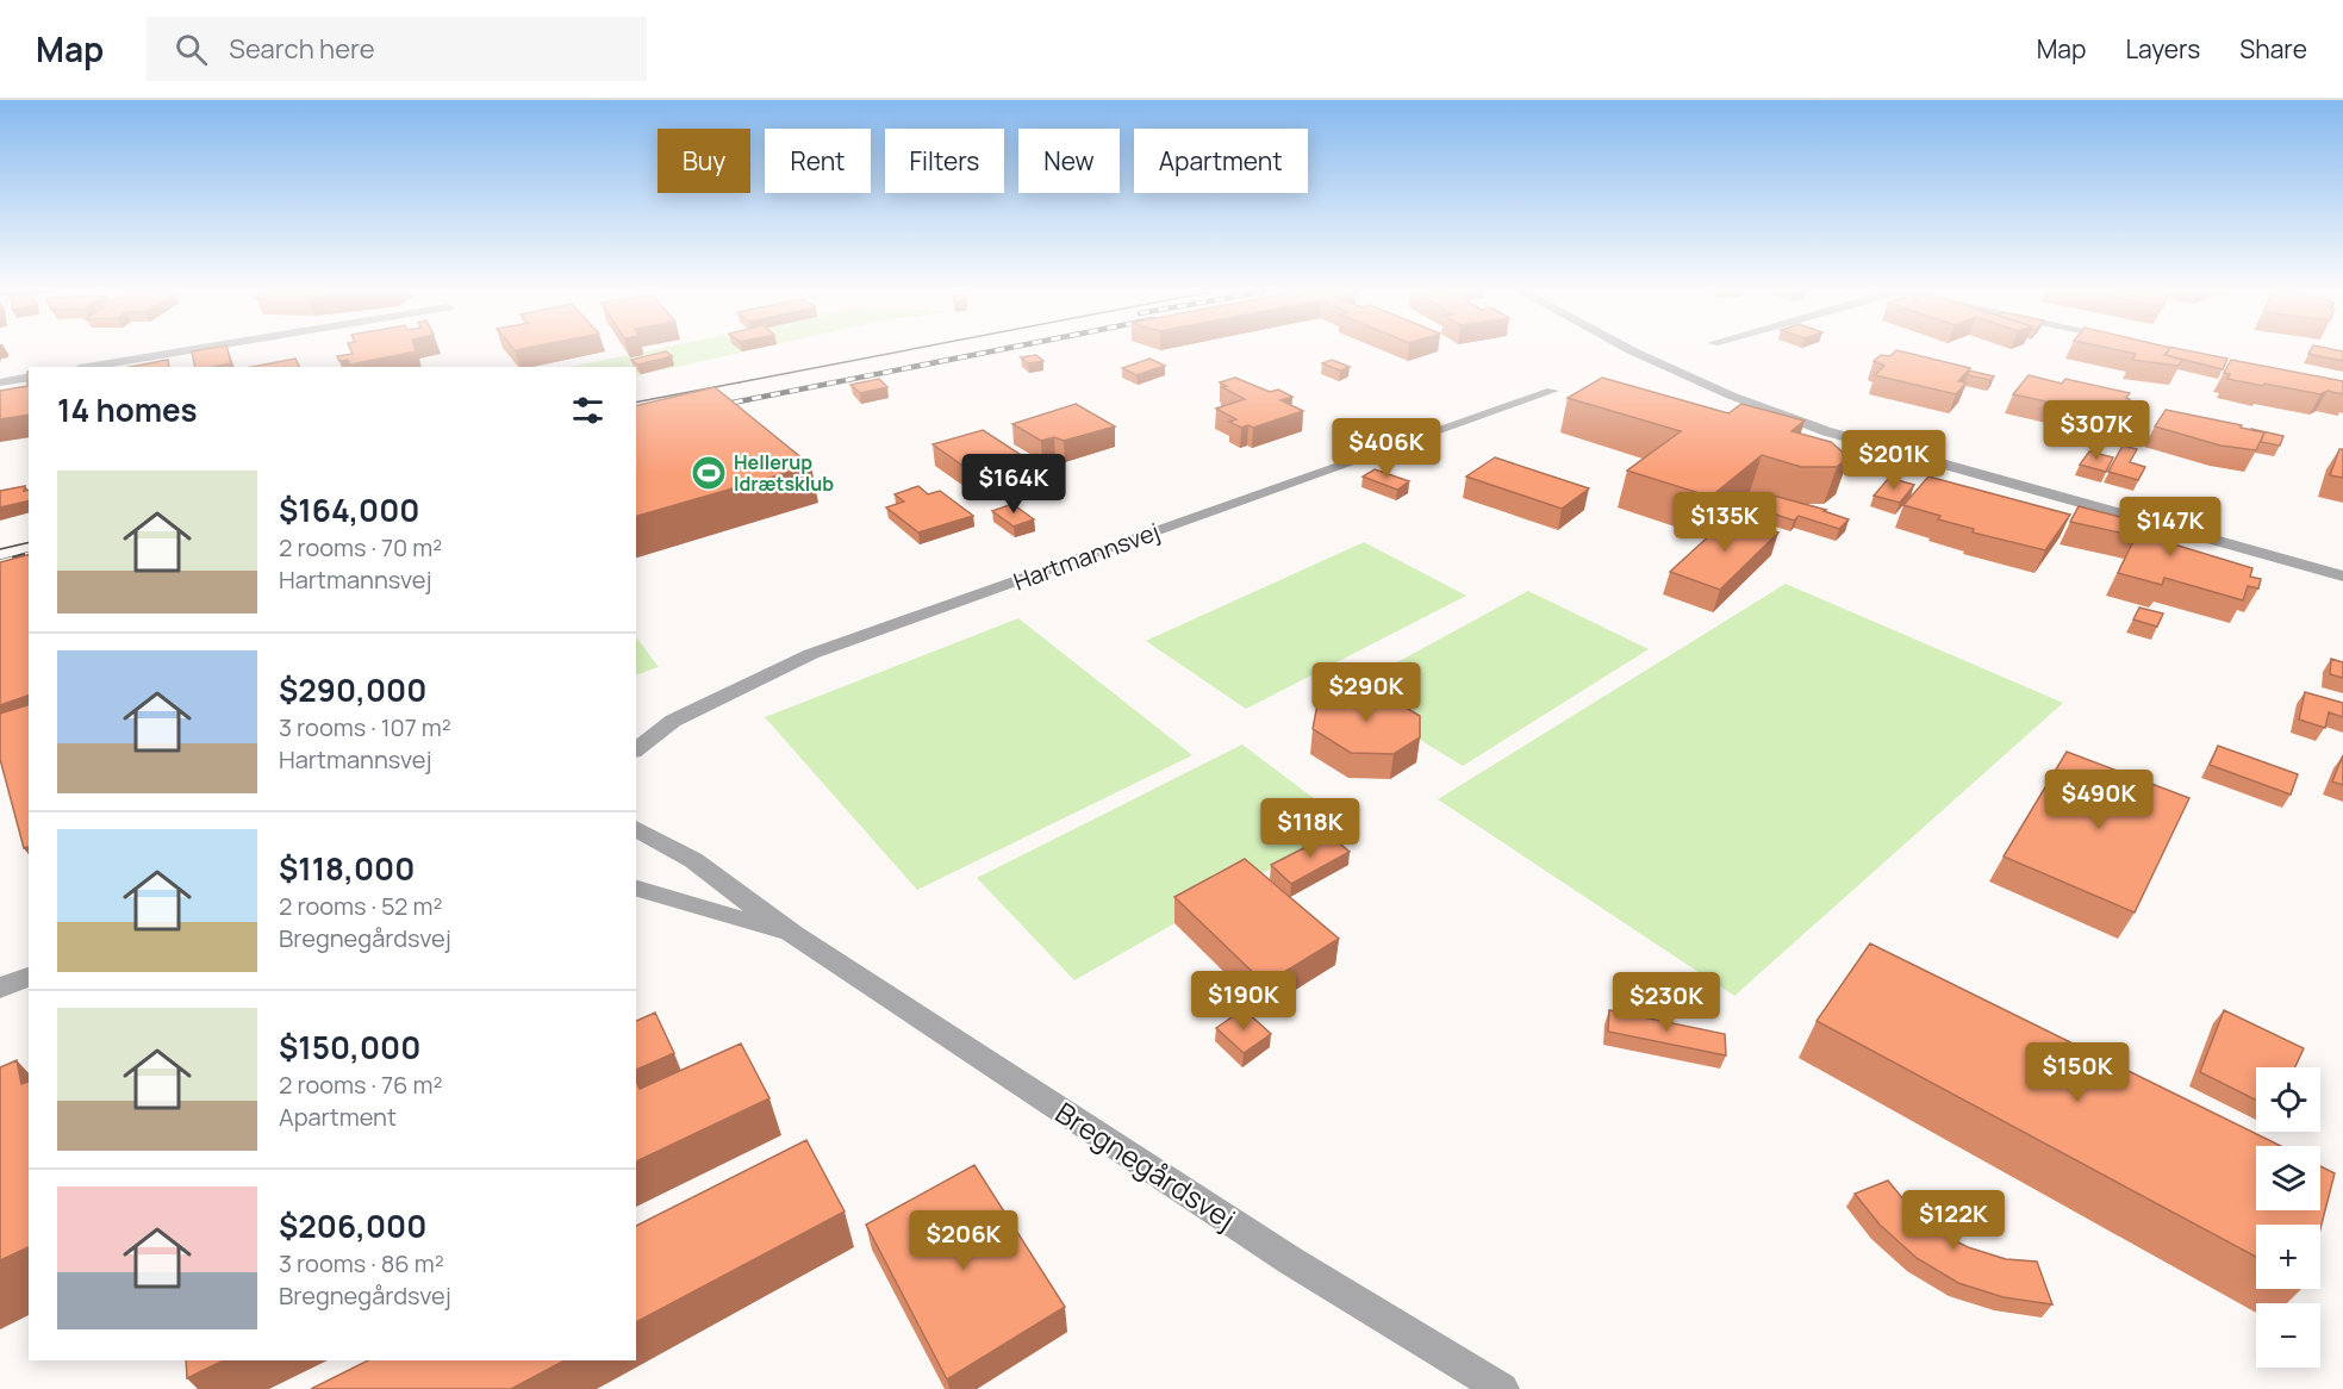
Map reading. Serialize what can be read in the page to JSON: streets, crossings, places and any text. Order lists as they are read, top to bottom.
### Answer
{
  "streets": {
    "street": ["Hartmannsvej", "Bregnegårdsvej"]
  },
  "places": {
    "sports": ["Hellerup Idrætsklub"]
  },
  "page": {
    "header": "Map",
    "search": "Search here",
    "nav": ["Map", "Layers", "Share"],
    "chip": [
      "Buy",
      "Rent",
      "Filters",
      "New",
      "Apartment"
    ],
    "heading": "14 homes",
    "price": [
      "$307K",
      "$406K",
      "$201K",
      "$164K",
      "$135K",
      "$147K",
      "$290K",
      "$490K",
      "$118K",
      "$190K",
      "$230K",
      "$150K",
      "$122K",
      "$206K"
    ],
    "list": [
      {
        "name": "$164,000",
        "note": "2 rooms · 70 m² · Hartmannsvej"
      },
      {
        "name": "$290,000",
        "note": "3 rooms · 107 m² · Hartmannsvej"
      },
      {
        "name": "$118,000",
        "note": "2 rooms · 52 m² · Bregnegårdsvej"
      },
      {
        "name": "$150,000",
        "note": "2 rooms · 76 m² · Apartment"
      },
      {
        "name": "$206,000",
        "note": "3 rooms · 86 m² · Bregnegårdsvej"
      }
    ],
    "map_buttons": ["+", "−"]
  }
}
